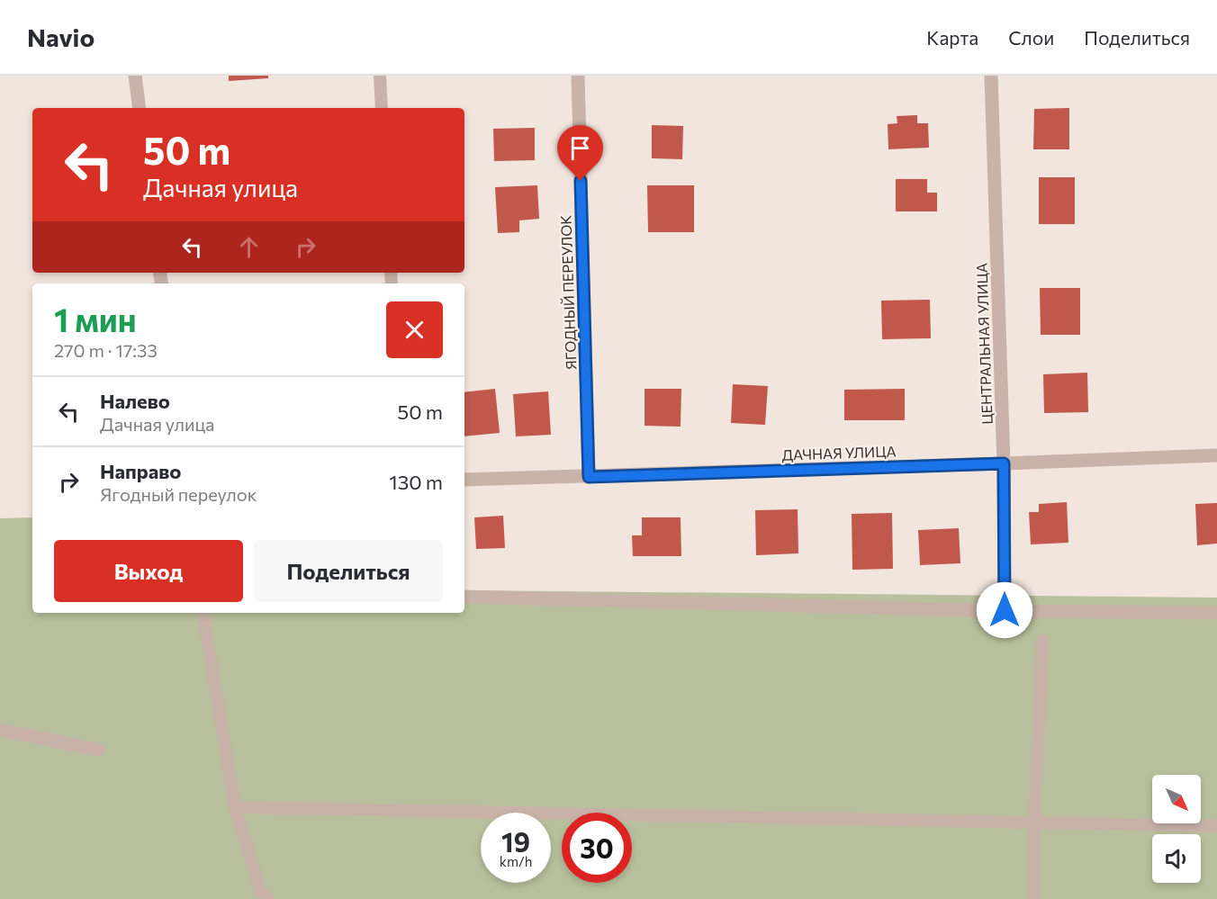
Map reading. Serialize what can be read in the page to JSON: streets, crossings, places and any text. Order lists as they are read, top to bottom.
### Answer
{
  "streets": {
    "street": ["ЯГОДНЫЙ ПЕРЕУЛОК", "ЦЕНТРАЛЬНАЯ УЛИЦА", "ДАЧНАЯ УЛИЦА"]
  },
  "crossings": [
    ["ЯГОДНЫЙ ПЕРЕУЛОК", "ДАЧНАЯ УЛИЦА"],
    ["ЦЕНТРАЛЬНАЯ УЛИЦА", "ДАЧНАЯ УЛИЦА"]
  ],
  "north": "bottom right",
  "page": {
    "header": "Navio",
    "nav": ["Карта", "Слои", "Поделиться"],
    "turn": ["50 m", "Дачная улица"],
    "heading": ["1 мин", "270 m · 17:33"],
    "list": [
      {
        "name": "Налево",
        "note": "Дачная улица",
        "value": "50 m"
      },
      {
        "name": "Направо",
        "note": "Ягодный переулок",
        "value": "130 m"
      }
    ],
    "buttons": ["Выход", "Поделиться"],
    "speed": "19 km/h",
    "limit": "30"
  }
}
